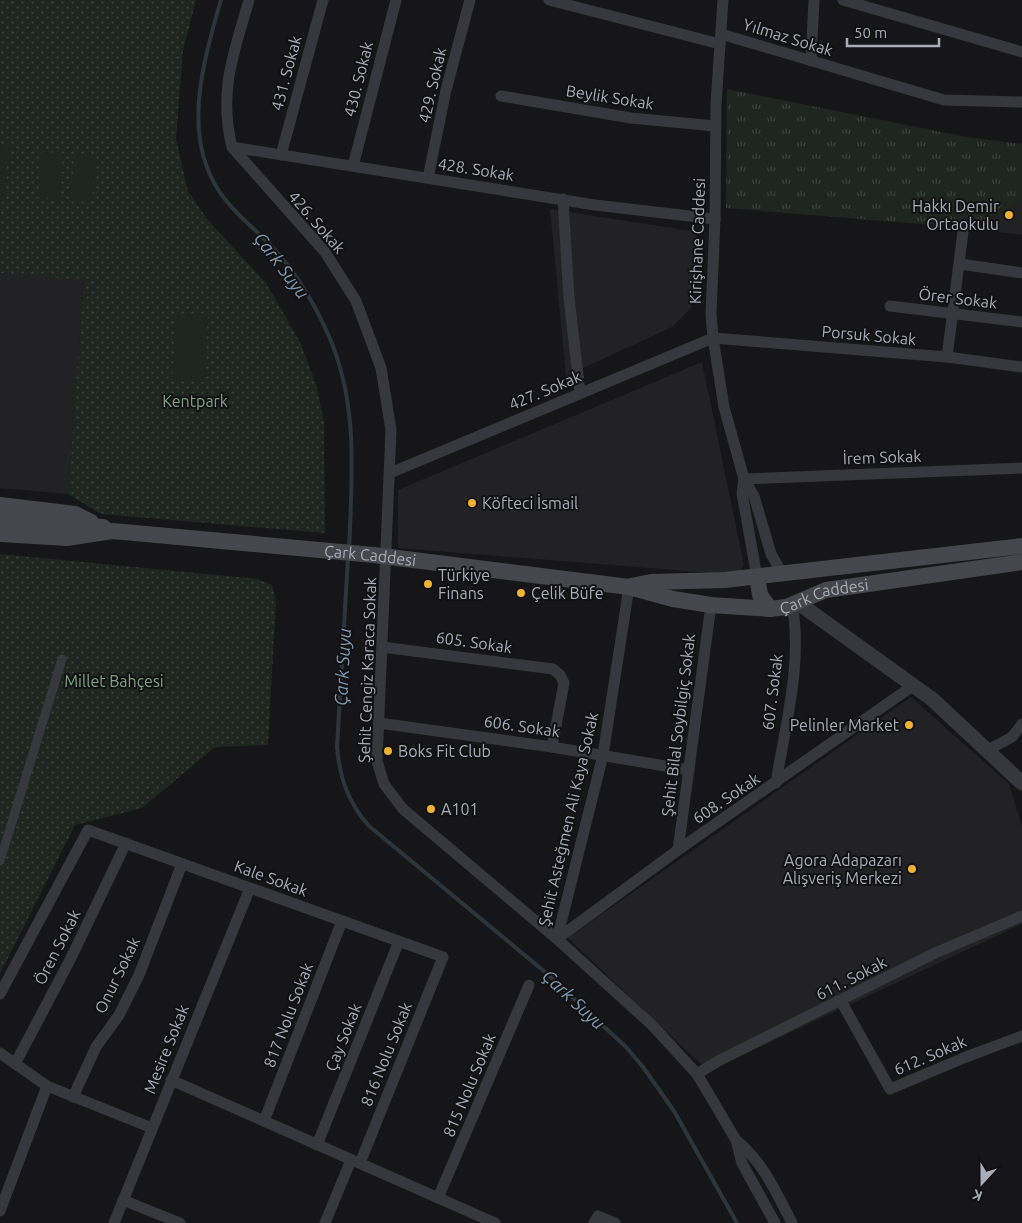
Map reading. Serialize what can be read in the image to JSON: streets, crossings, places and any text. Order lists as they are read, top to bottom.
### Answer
{
  "streets": {
    "main road": ["Çark Caddesi"],
    "street": [
      "Yılmaz Sokak",
      "431. Sokak",
      "430. Sokak",
      "429. Sokak",
      "Beylik Sokak",
      "428. Sokak",
      "426. Sokak",
      "Kirişhane Caddesi",
      "Örer Sokak",
      "Porsuk Sokak",
      "427. Sokak",
      "İrem Sokak",
      "605. Sokak",
      "Şehit Cengiz Karaca Sokak",
      "607. Sokak",
      "Şehit Bilal Soybilgiç Sokak",
      "606. Sokak",
      "608. Sokak",
      "Şehit Asteğmen Ali Kaya Sokak",
      "Kale Sokak",
      "Ören Sokak",
      "Onur Sokak",
      "611. Sokak",
      "817 Nolu Sokak",
      "Çay Sokak",
      "Mesire Sokak",
      "816 Nolu Sokak",
      "612. Sokak",
      "815 Nolu Sokak"
    ]
  },
  "crossings": [
    ["Yılmaz Sokak", "Kirişhane Caddesi"],
    ["431. Sokak", "428. Sokak"],
    ["430. Sokak", "428. Sokak"],
    ["429. Sokak", "428. Sokak"],
    ["Beylik Sokak", "Kirişhane Caddesi"],
    ["428. Sokak", "426. Sokak"],
    ["428. Sokak", "Kirişhane Caddesi"],
    ["426. Sokak", "427. Sokak"],
    ["426. Sokak", "Şehit Cengiz Karaca Sokak"],
    ["Kirişhane Caddesi", "Porsuk Sokak"],
    ["Kirişhane Caddesi", "427. Sokak"],
    ["Kirişhane Caddesi", "İrem Sokak"],
    ["Kirişhane Caddesi", "Çark Caddesi"],
    ["Kirişhane Caddesi", "607. Sokak"],
    ["Porsuk Sokak", "427. Sokak"],
    ["427. Sokak", "Şehit Cengiz Karaca Sokak"],
    ["Çark Caddesi", "Şehit Cengiz Karaca Sokak"],
    ["Çark Caddesi", "607. Sokak"],
    ["Çark Caddesi", "Şehit Bilal Soybilgiç Sokak"],
    ["Çark Caddesi", "Şehit Asteğmen Ali Kaya Sokak"],
    ["605. Sokak", "Şehit Cengiz Karaca Sokak"],
    ["605. Sokak", "606. Sokak"],
    ["Şehit Cengiz Karaca Sokak", "606. Sokak"],
    ["Şehit Cengiz Karaca Sokak", "608. Sokak"],
    ["Şehit Cengiz Karaca Sokak", "Şehit Asteğmen Ali Kaya Sokak"],
    ["Şehit Cengiz Karaca Sokak", "611. Sokak"],
    ["607. Sokak", "608. Sokak"],
    ["Şehit Bilal Soybilgiç Sokak", "606. Sokak"],
    ["Şehit Bilal Soybilgiç Sokak", "608. Sokak"],
    ["606. Sokak", "Şehit Asteğmen Ali Kaya Sokak"],
    ["608. Sokak", "Şehit Asteğmen Ali Kaya Sokak"],
    ["Kale Sokak", "Ören Sokak"],
    ["Kale Sokak", "Onur Sokak"],
    ["Kale Sokak", "817 Nolu Sokak"],
    ["Kale Sokak", "Çay Sokak"],
    ["Kale Sokak", "Mesire Sokak"],
    ["Kale Sokak", "816 Nolu Sokak"],
    ["611. Sokak", "612. Sokak"]
  ],
  "water": ["Çark Suyu"],
  "parks": ["Kentpark", "Millet Bahçesi"],
  "places": [
    "Hakkı Demir Ortaokulu",
    "Köfteci İsmail",
    "Türkiye Finans",
    "Çelik Büfe",
    "Pelinler Market",
    "Boks Fit Club",
    "A101",
    "Agora Adapazarı Alışveriş Merkezi"
  ],
  "scale_bar": "50 m",
  "north": "bottom"
}
